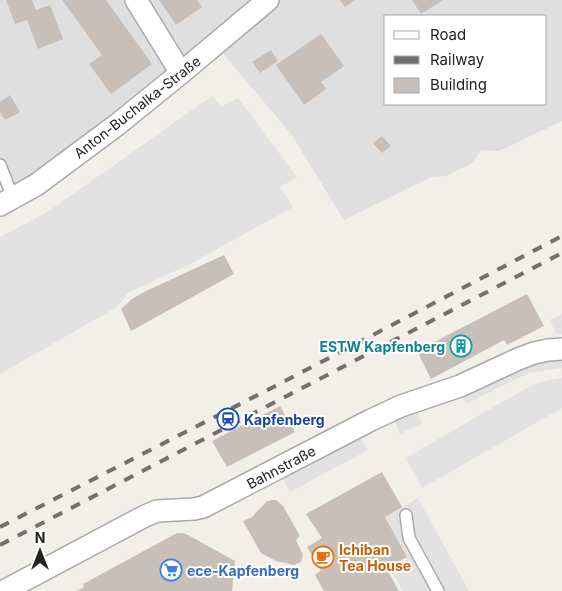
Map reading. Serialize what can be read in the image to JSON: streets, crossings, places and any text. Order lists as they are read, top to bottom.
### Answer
{
  "streets": {
    "street": ["Anton-Buchalka-Straße", "Bahnstraße"]
  },
  "places": {
    "building": ["ESTW Kapfenberg"],
    "station": ["Kapfenberg"],
    "cafe": ["Ichiban Tea House"],
    "supermarket": ["ece-Kapfenberg"]
  },
  "legend": ["Road", "Railway", "Building"],
  "north": "top"
}
